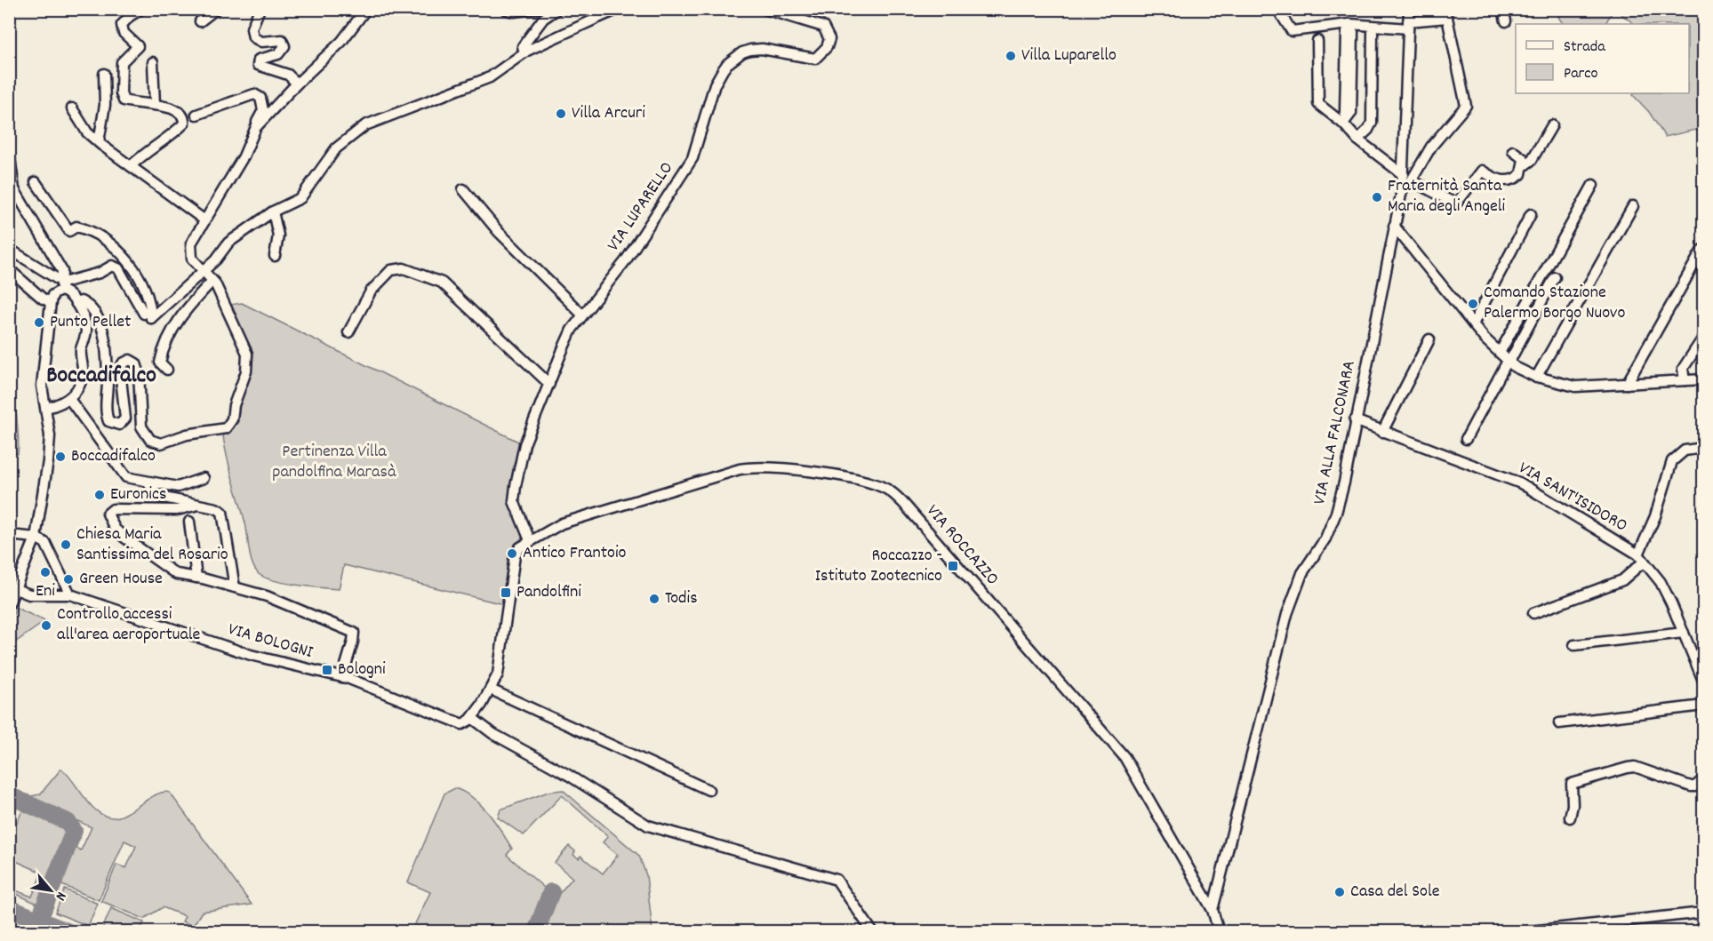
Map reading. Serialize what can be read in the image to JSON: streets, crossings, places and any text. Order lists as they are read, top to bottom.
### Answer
{
  "streets": {
    "street": [
      "VIA LUPARELLO",
      "VIA ALLA FALCONARA",
      "VIA SANT'ISIDORO",
      "VIA ROCCAZZO",
      "VIA BOLOGNI"
    ]
  },
  "crossings": [
    ["VIA LUPARELLO", "VIA ROCCAZZO"],
    ["VIA ALLA FALCONARA", "VIA SANT'ISIDORO"],
    ["VIA ALLA FALCONARA", "VIA ROCCAZZO"]
  ],
  "districts": ["Boccadifalco"],
  "parks": ["Pertinenza Villa pandolfina Marasà"],
  "places": {
    "other": [
      "Villa Luparello",
      "Villa Arcuri",
      "Fraternità Santa Maria degli Angeli",
      "Comando Stazione Palermo Borgo Nuovo",
      "Punto Pellet",
      "Boccadifalco",
      "Euronics",
      "Chiesa Maria Santissima del Rosario",
      "Antico Frantoio",
      "Eni",
      "Green House",
      "Todis",
      "Controllo accessi all'area aeroportuale",
      "Casa del Sole"
    ],
    "transit": ["Roccazzo - Istituto Zootecnico", "Pandolfini", "Bologni"]
  },
  "legend": ["Strada", "Parco"],
  "north": "bottom right"
}
